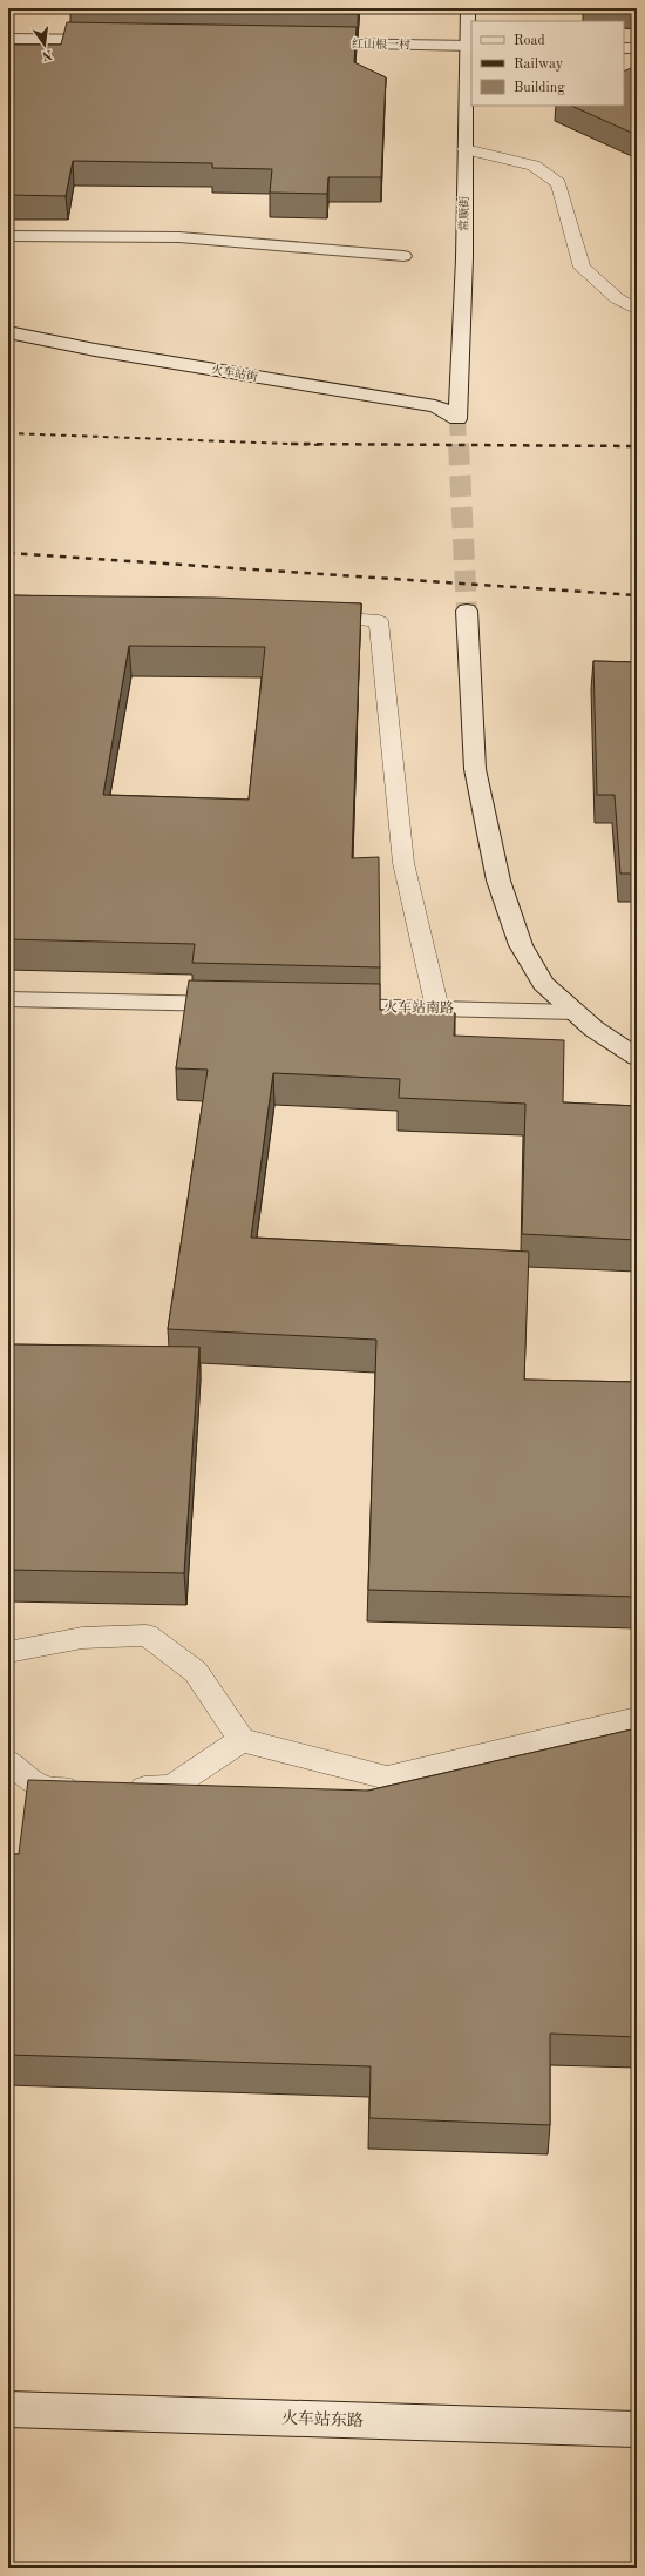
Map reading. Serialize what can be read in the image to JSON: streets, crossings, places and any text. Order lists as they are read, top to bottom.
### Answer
{
  "streets": {
    "main road": [
      "红山根一村",
      "常顺街",
      "火车站街",
      "火车站南路",
      "火车站东路"
    ]
  },
  "crossings": [
    ["红山根一村", "常顺街"],
    ["常顺街", "火车站街"]
  ],
  "legend": ["Road", "Railway", "Building"],
  "north": "bottom"
}
